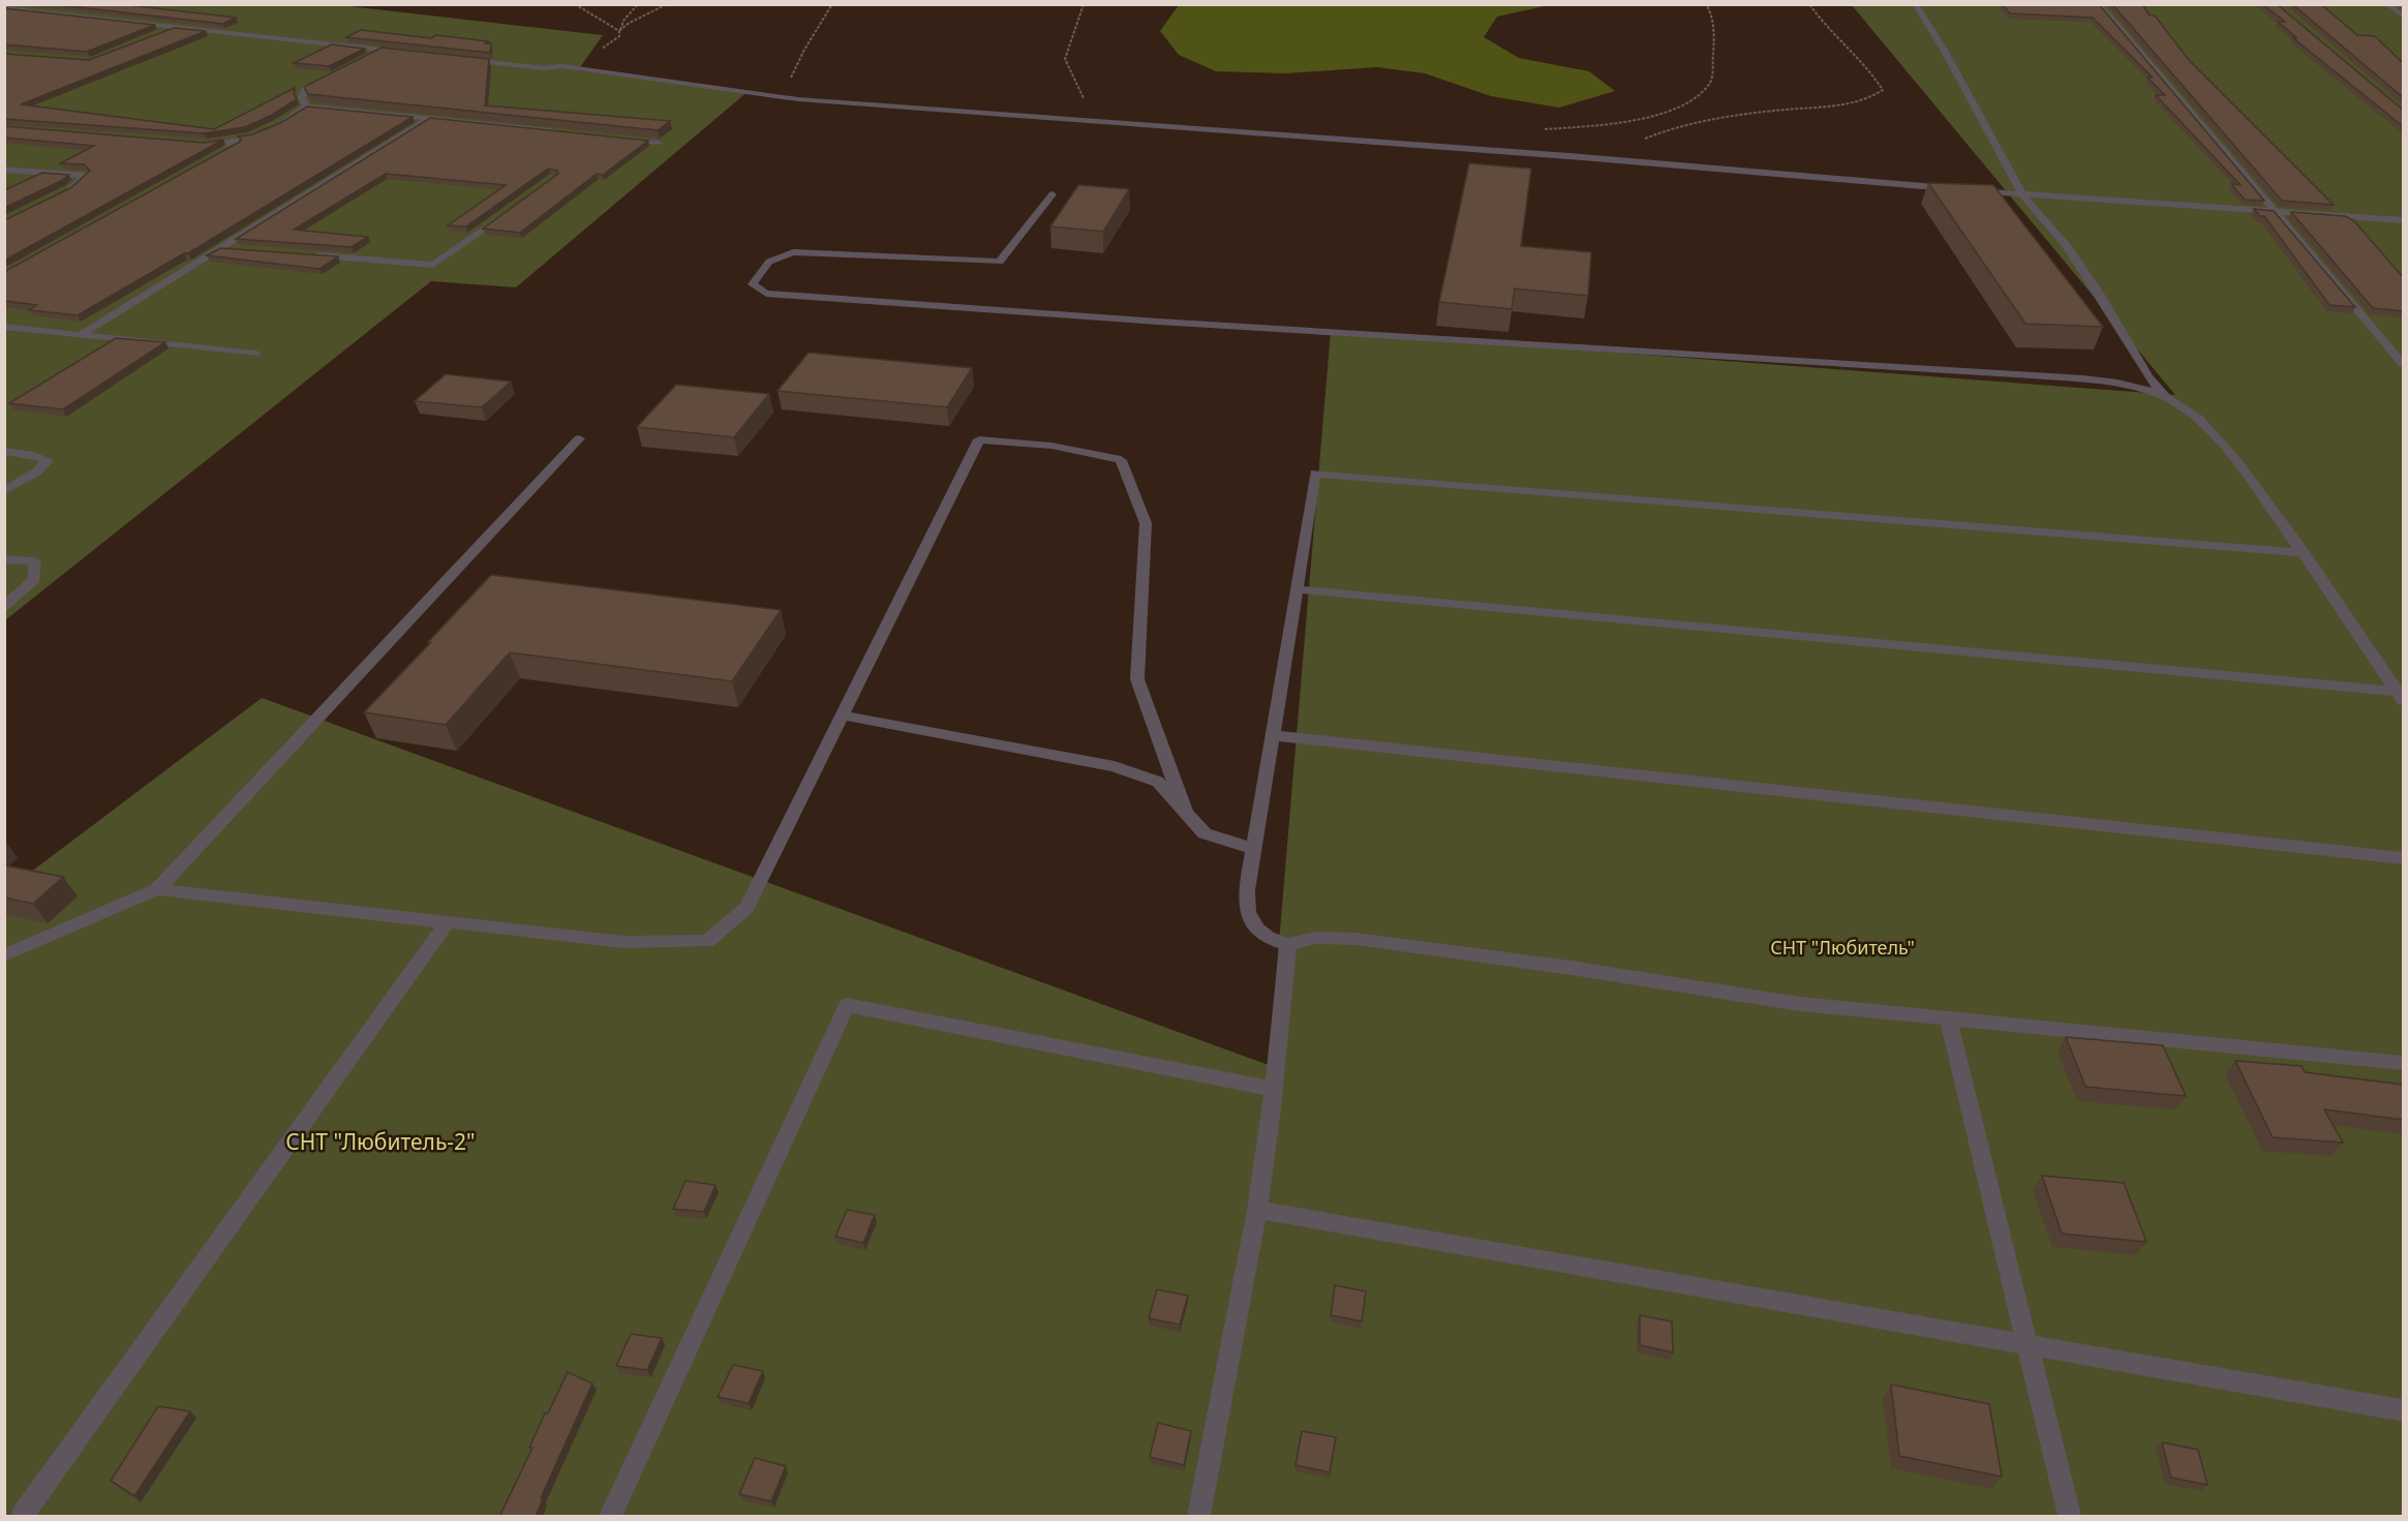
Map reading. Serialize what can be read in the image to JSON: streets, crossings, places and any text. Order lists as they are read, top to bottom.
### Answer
{
  "parks": ["СНТ \"Любитель\"", "СНТ \"Любитель-2\""]
}
